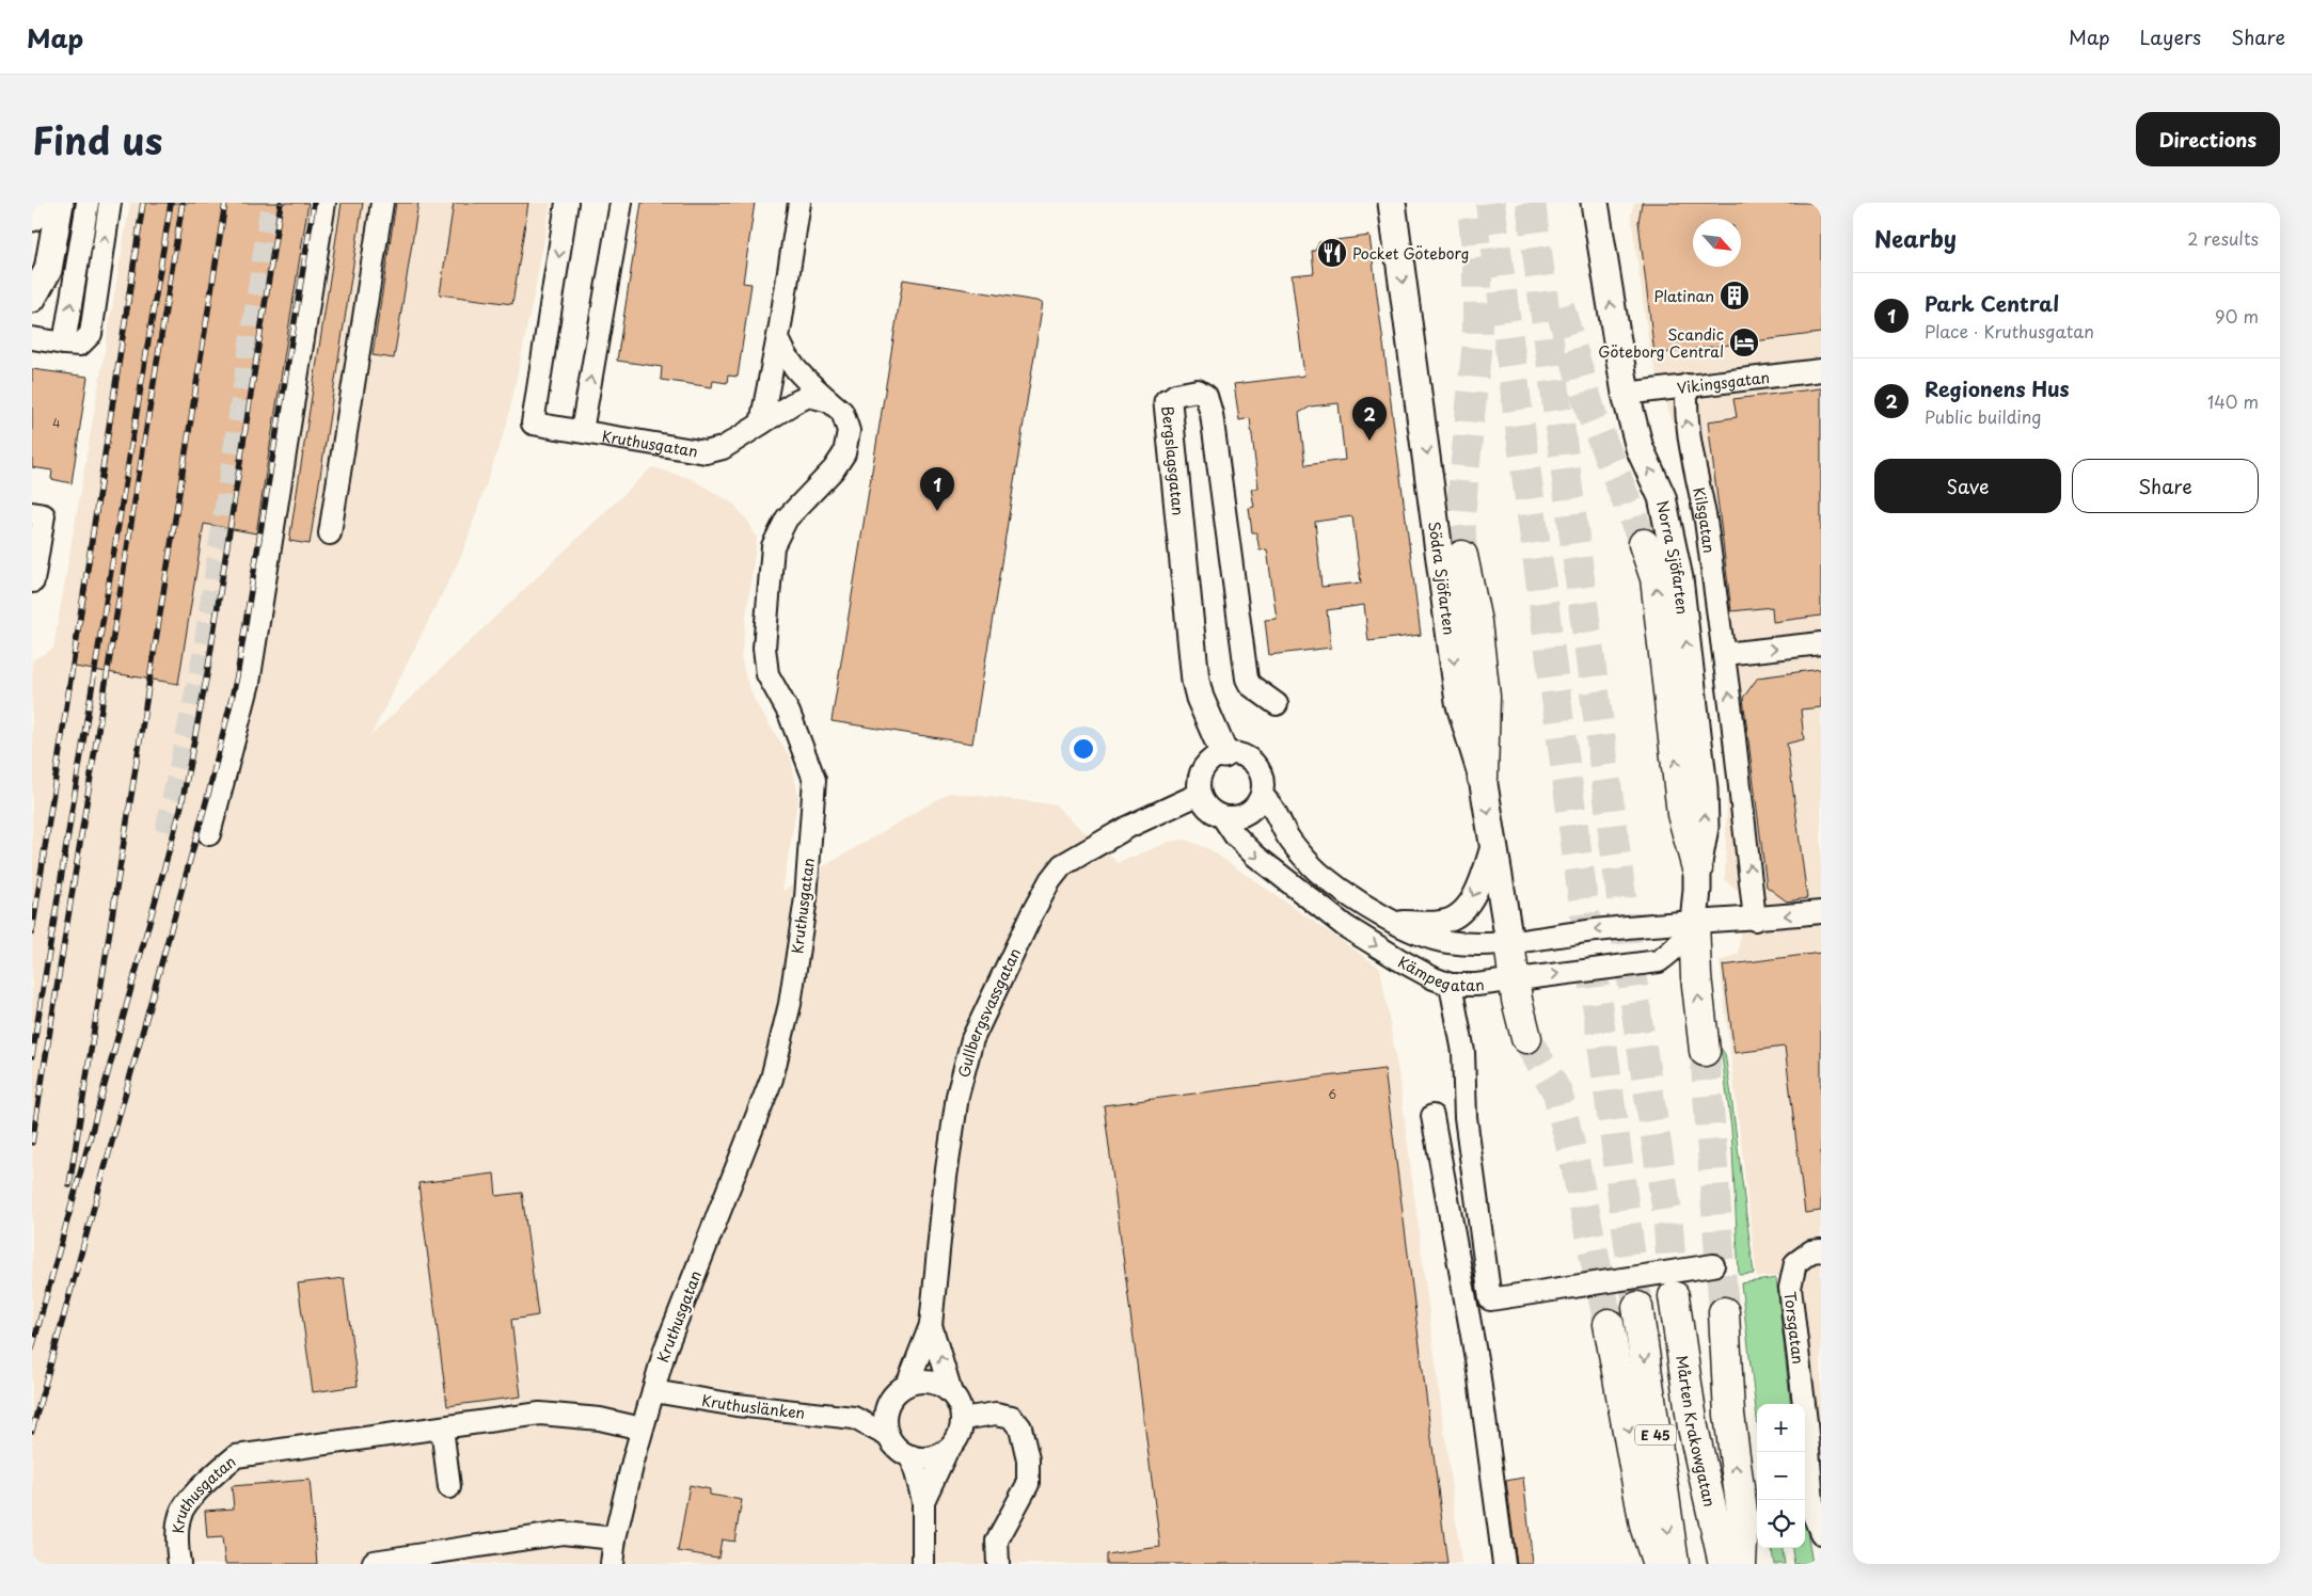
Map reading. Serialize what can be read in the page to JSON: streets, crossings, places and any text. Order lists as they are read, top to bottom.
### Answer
{
  "streets": {
    "highway": ["Mårten Krakowgatan", "E 45"],
    "main road": ["Bergslagsgatan", "Norra Sjöfarten", "Södra Sjöfarten"],
    "street": [
      "Vikingsgatan",
      "Kruthusgatan",
      "Kilsgatan",
      "Kämpegatan",
      "Gullbergsvassgatan",
      "Torsgatan",
      "Kruthuslänken"
    ]
  },
  "crossings": [
    ["Vikingsgatan", "Kilsgatan"],
    ["Vikingsgatan", "Norra Sjöfarten"],
    ["Kruthusgatan", "Kruthuslänken"],
    ["Bergslagsgatan", "Kämpegatan"],
    ["Bergslagsgatan", "Gullbergsvassgatan"],
    ["Kilsgatan", "Kämpegatan"],
    ["Norra Sjöfarten", "Kämpegatan"],
    ["Södra Sjöfarten", "Kämpegatan"],
    ["Kämpegatan", "Gullbergsvassgatan"],
    ["Gullbergsvassgatan", "Kruthuslänken"]
  ],
  "one_way": ["Kilsgatan", "Norra Sjöfarten", "Södra Sjöfarten"],
  "places": {
    "restaurant": ["Pocket Göteborg"],
    "building": ["Platinan"],
    "hotel": ["Scandic Göteborg Central"]
  },
  "house_numbers": ["4", "6"],
  "north": "bottom right",
  "page": {
    "header": "Map",
    "nav": ["Map", "Layers", "Share"],
    "title": "Find us",
    "buttons": [
      "Directions",
      ["Save", "Share"]
    ],
    "heading": ["Nearby", "2 results"],
    "list": [
      {
        "mark": "1",
        "name": "Park Central",
        "note": "Place · Kruthusgatan",
        "value": "90 m"
      },
      {
        "mark": "2",
        "name": "Regionens Hus",
        "note": "Public building",
        "value": "140 m"
      }
    ],
    "pins": ["2", "1"],
    "map_buttons": ["+", "−"]
  }
}
